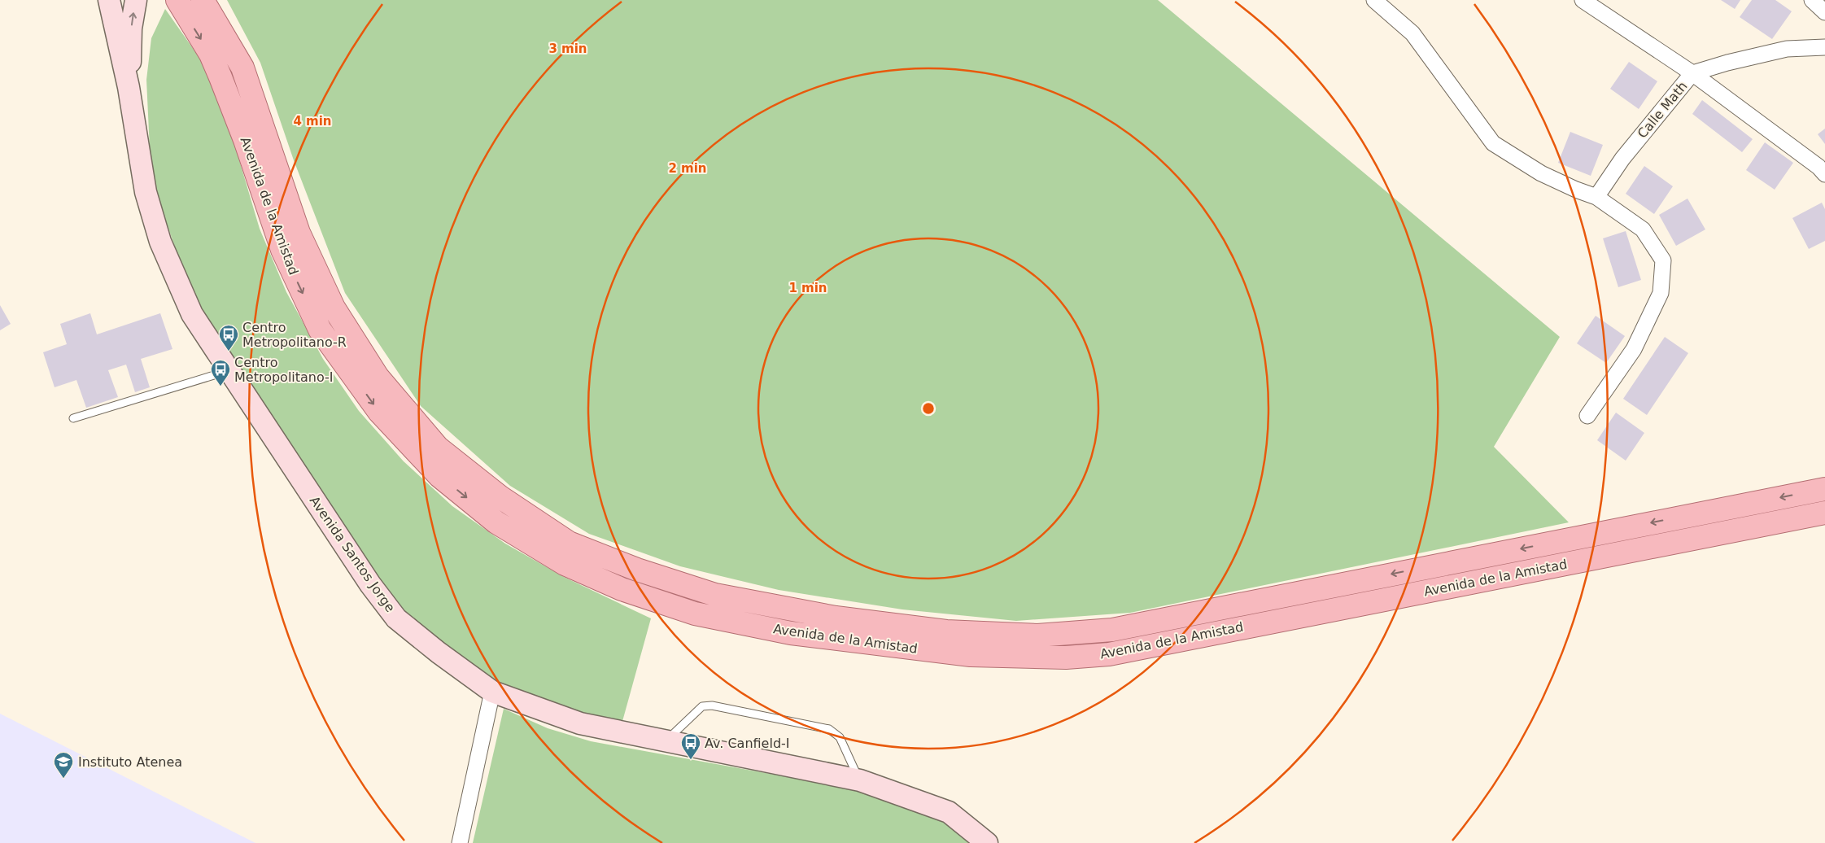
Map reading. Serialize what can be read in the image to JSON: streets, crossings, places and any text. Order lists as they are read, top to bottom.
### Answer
{
  "streets": {
    "main road": ["Avenida de la Amistad", "Avenida Santos Jorge"],
    "street": ["Calle Math"]
  },
  "places": {
    "bus stop": ["Centro Metropolitano-R", "Centro Metropolitano-I", "Av. Canfield-I"],
    "school or university": ["Instituto Atenea"]
  },
  "rings": [
    "3 min",
    "4 min",
    "2 min",
    "1 min"
  ]
}
